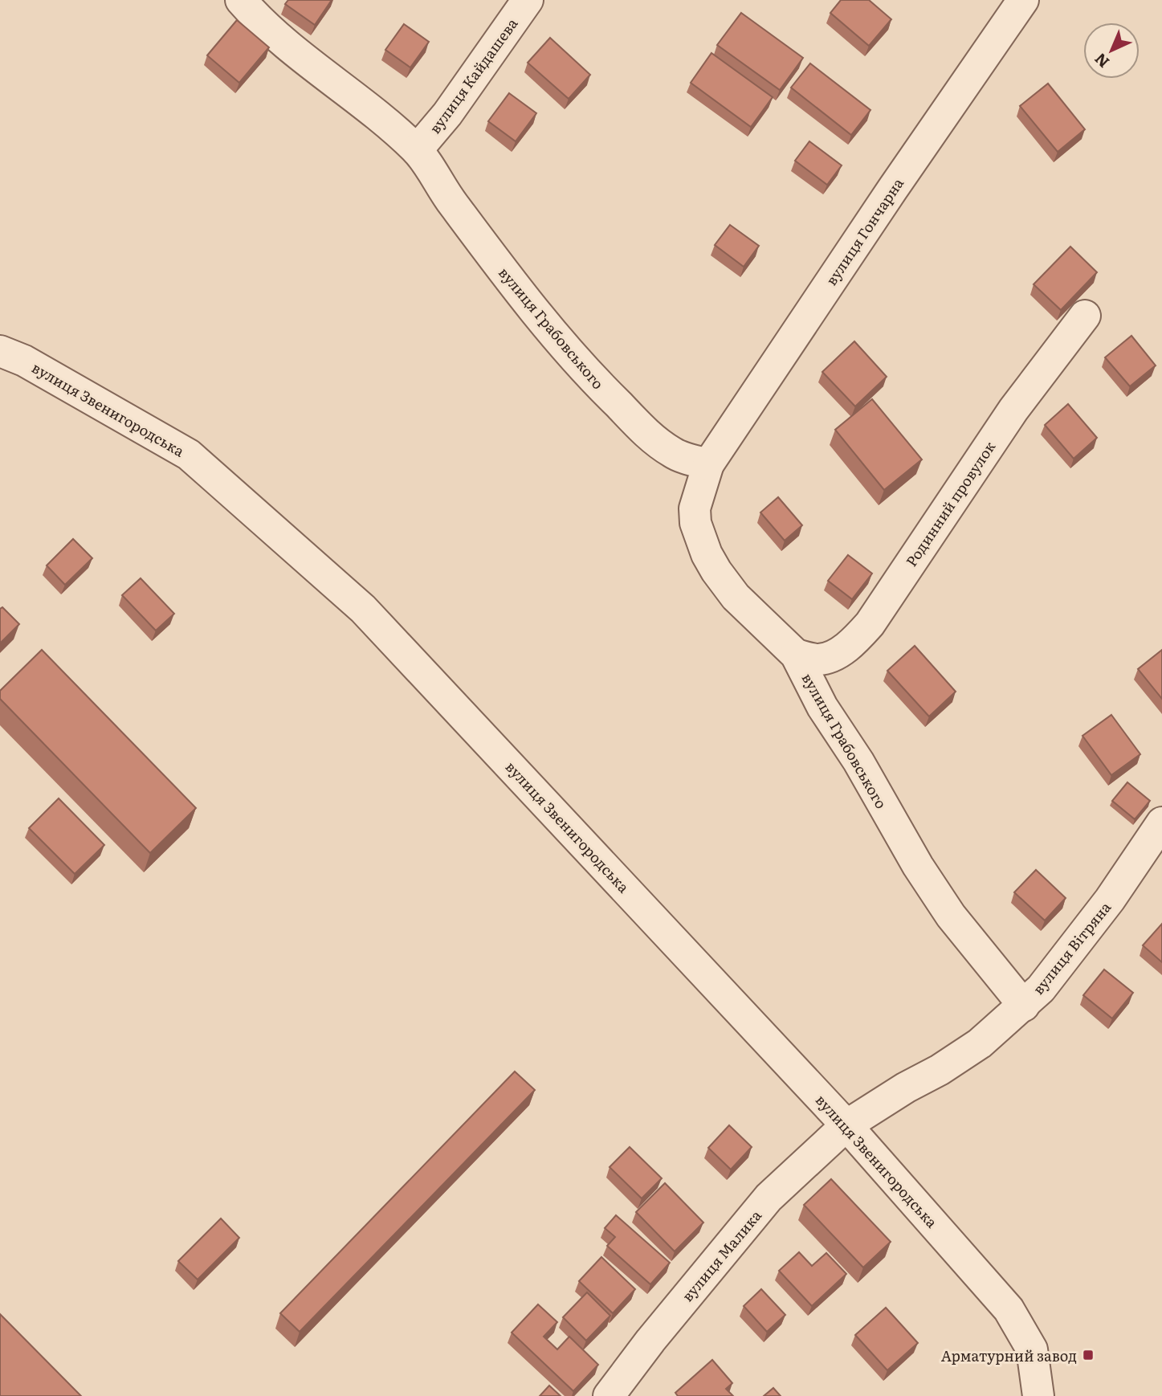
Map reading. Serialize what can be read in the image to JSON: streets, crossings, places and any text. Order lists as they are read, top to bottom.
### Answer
{
  "streets": {
    "street": [
      "вулиця Кайдашева",
      "вулиця Гончарна",
      "вулиця Грабовського",
      "вулиця Звенигородська",
      "Родинний провулок",
      "вулиця Вітряна",
      "вулиця Малика"
    ]
  },
  "crossings": [
    ["вулиця Кайдашева", "вулиця Грабовського"],
    ["вулиця Гончарна", "вулиця Грабовського"],
    ["вулиця Грабовського", "Родинний провулок"],
    ["вулиця Грабовського", "вулиця Вітряна"],
    ["вулиця Звенигородська", "вулиця Вітряна"],
    ["вулиця Звенигородська", "вулиця Малика"],
    ["вулиця Вітряна", "вулиця Малика"]
  ],
  "places": {
    "transit": ["Арматурний завод"]
  },
  "north": "bottom left"
}
